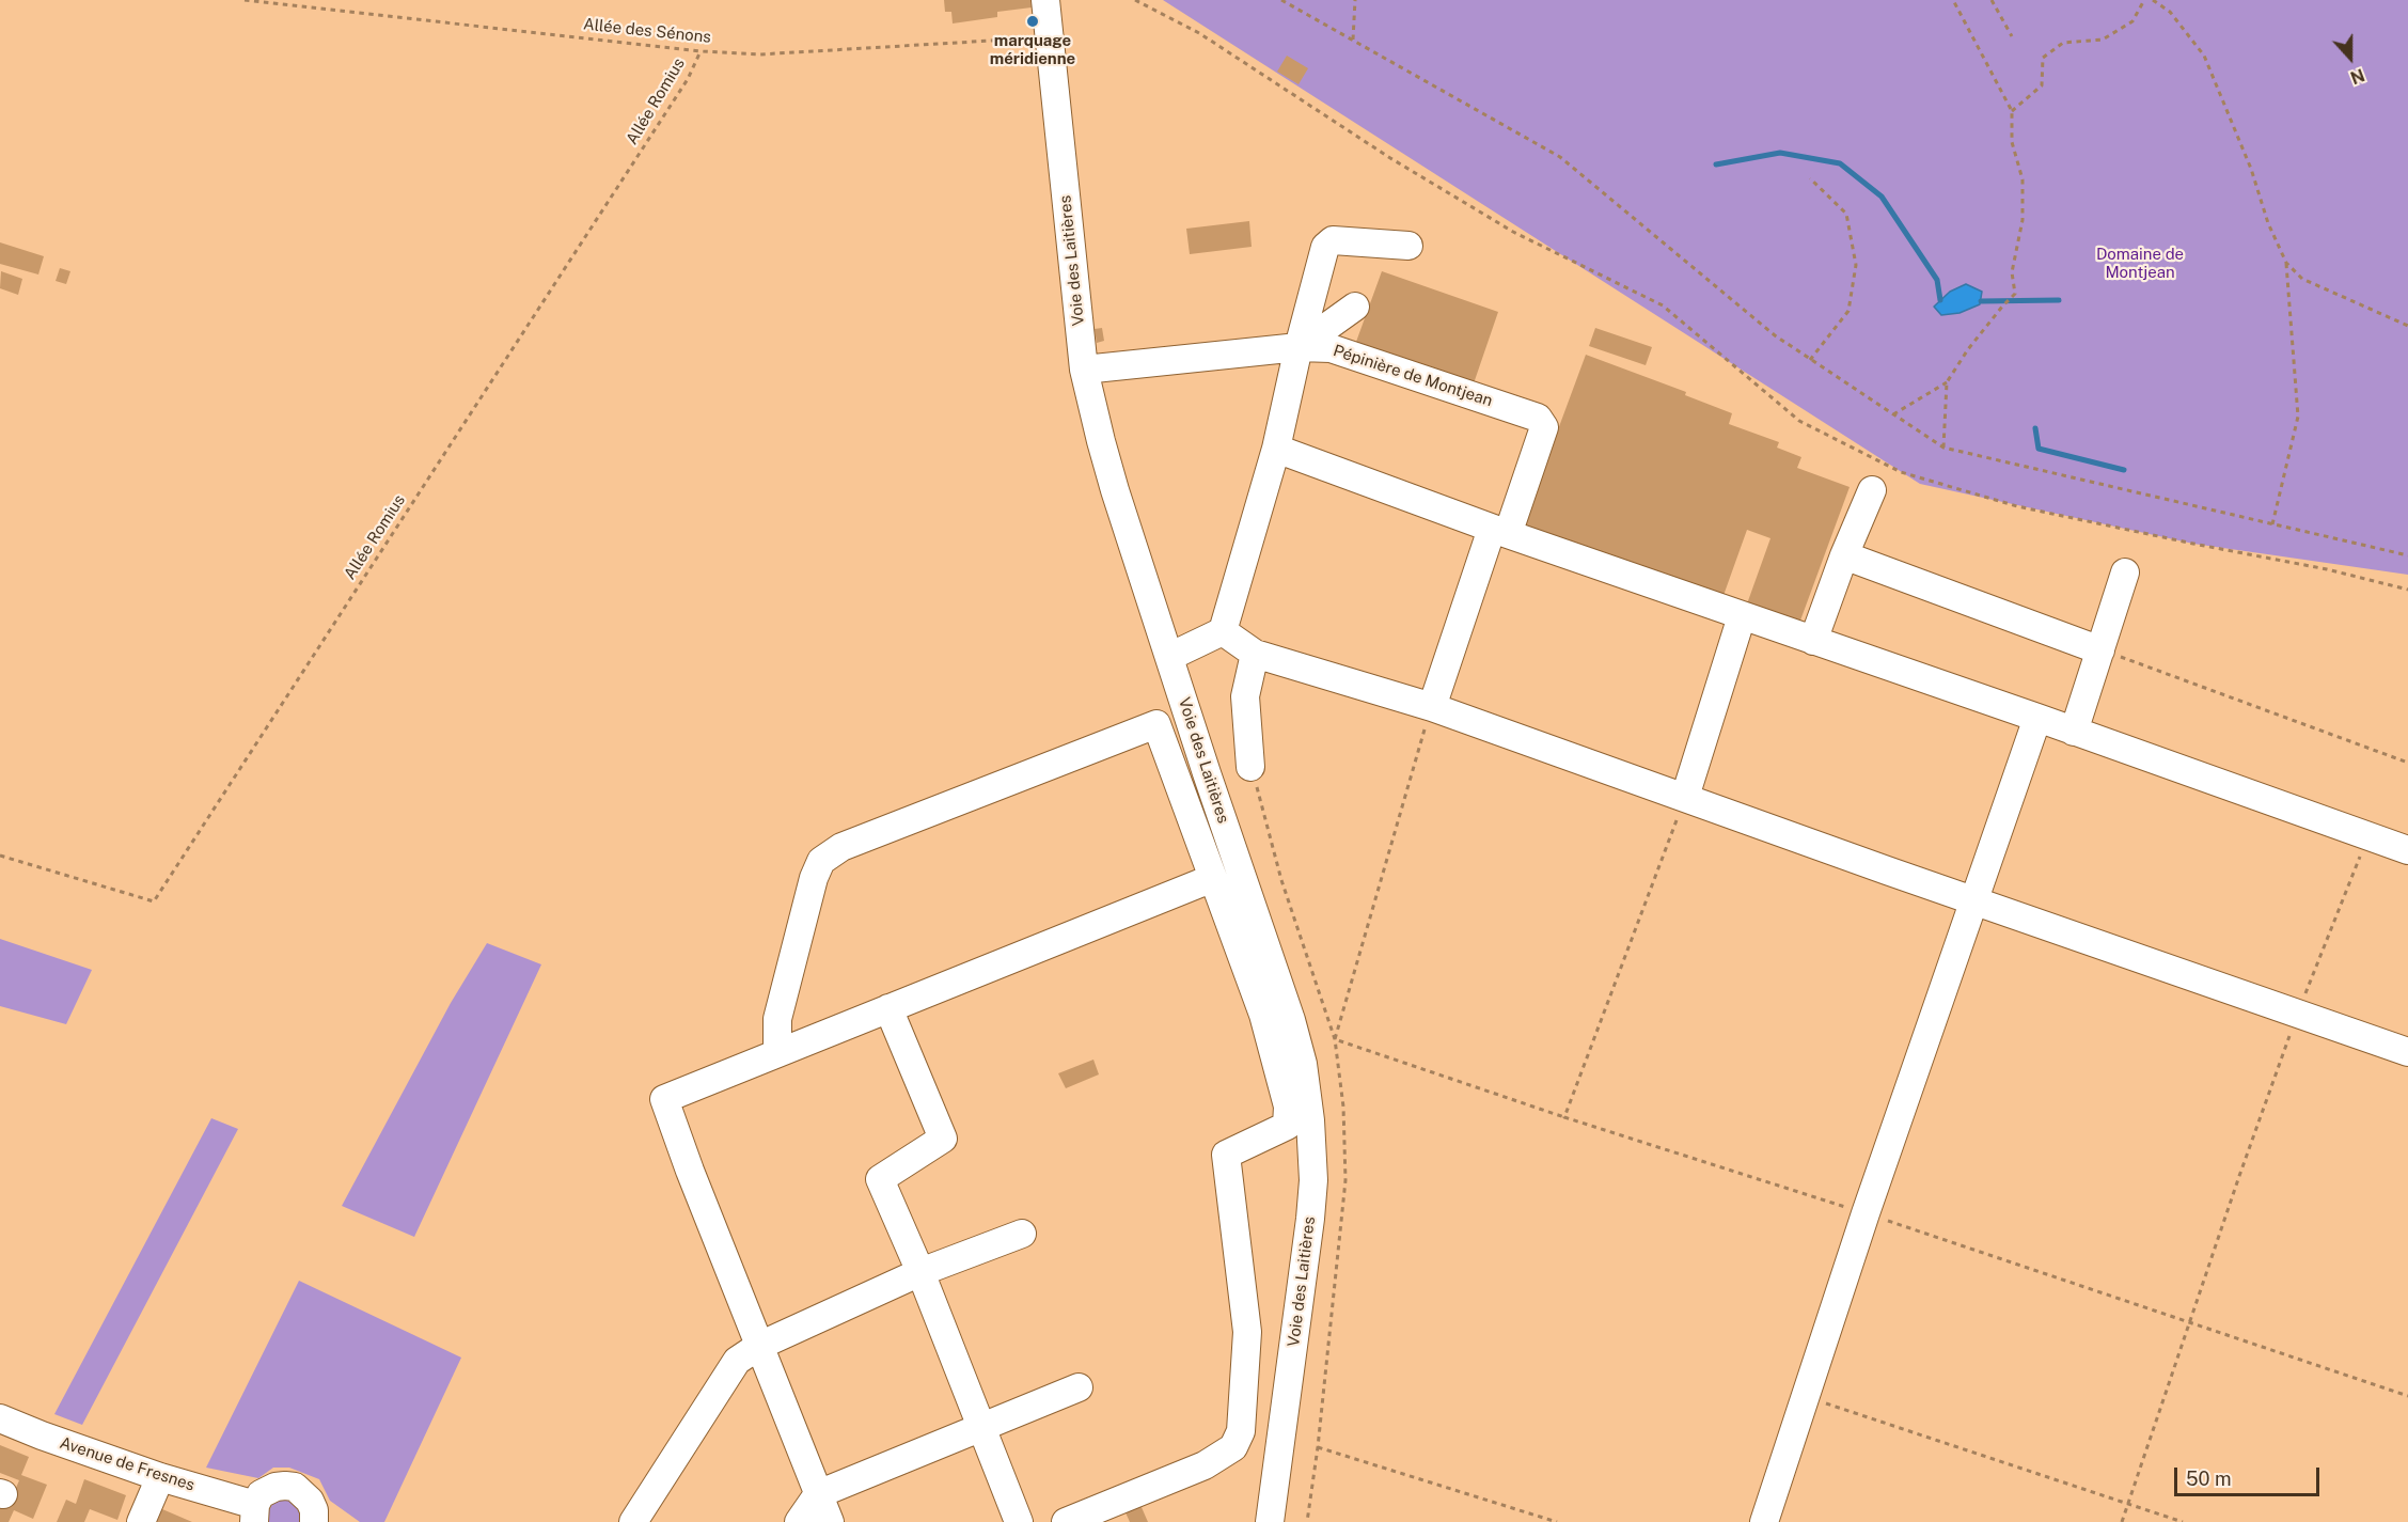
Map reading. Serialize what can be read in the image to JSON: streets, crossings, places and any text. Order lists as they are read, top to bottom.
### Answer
{
  "streets": {
    "street": ["Voie des Laitières", "Pépinière de Montjean", "Avenue de Fresnes"],
    "path": ["Allée des Sénons", "Allée Romius"]
  },
  "crossings": [
    ["Allée des Sénons", "Allée Romius"],
    ["Allée des Sénons", "Voie des Laitières"],
    ["Voie des Laitières", "Pépinière de Montjean"]
  ],
  "parks": ["Domaine de Montjean"],
  "places": ["marquage méridienne"],
  "scale_bar": "50 m",
  "north": "bottom"
}
